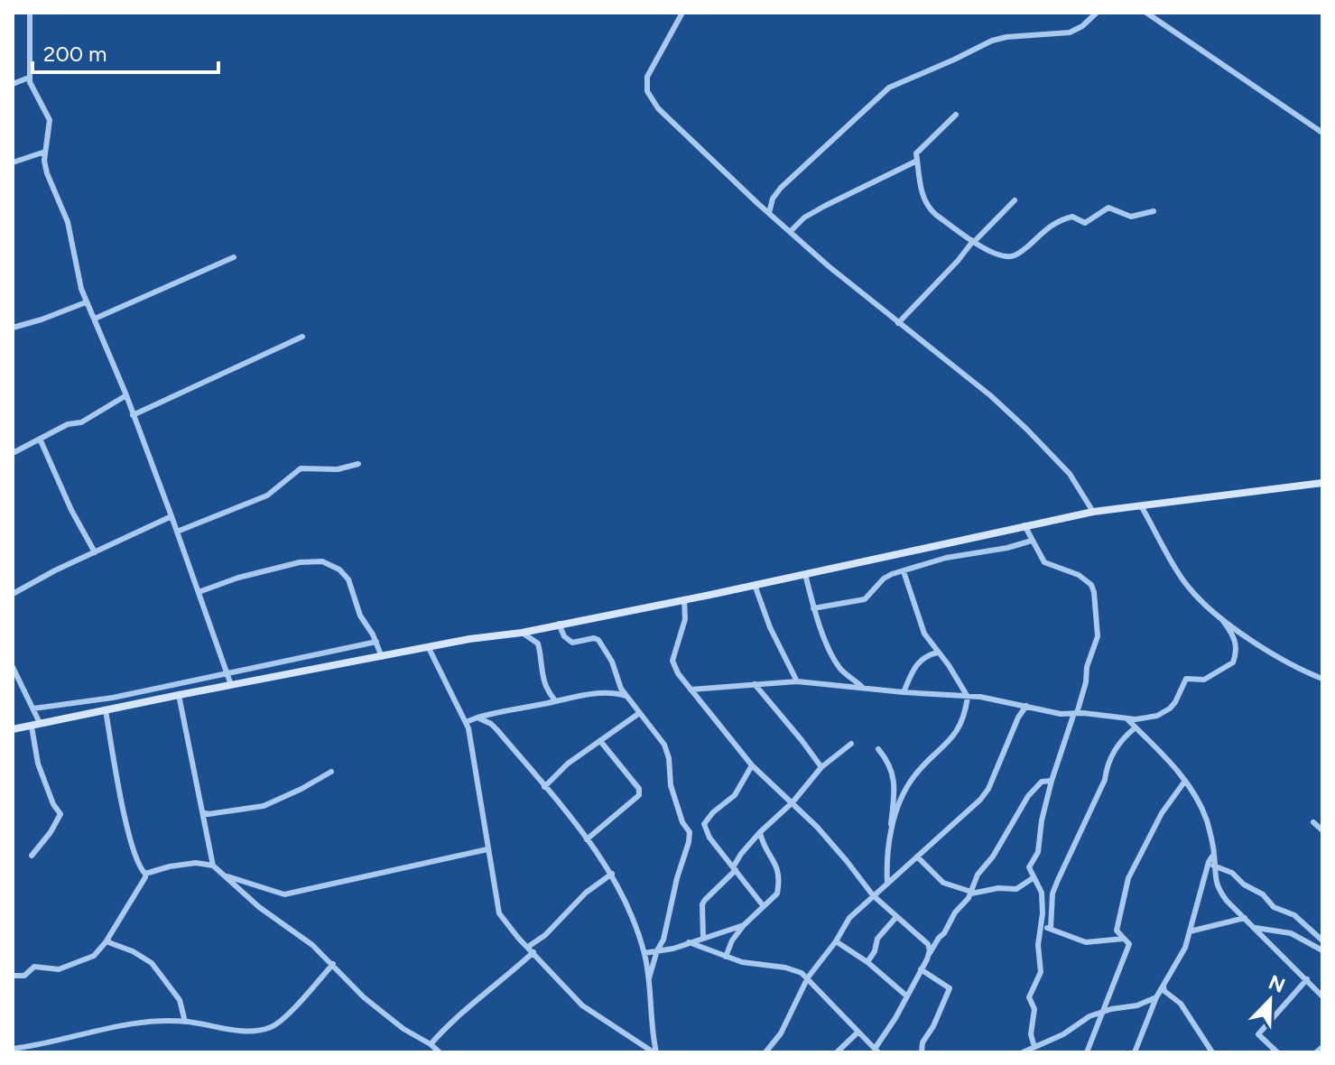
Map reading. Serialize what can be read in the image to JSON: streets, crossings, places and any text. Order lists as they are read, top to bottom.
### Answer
{
  "scale_bar": "200 m",
  "north": "top right"
}
